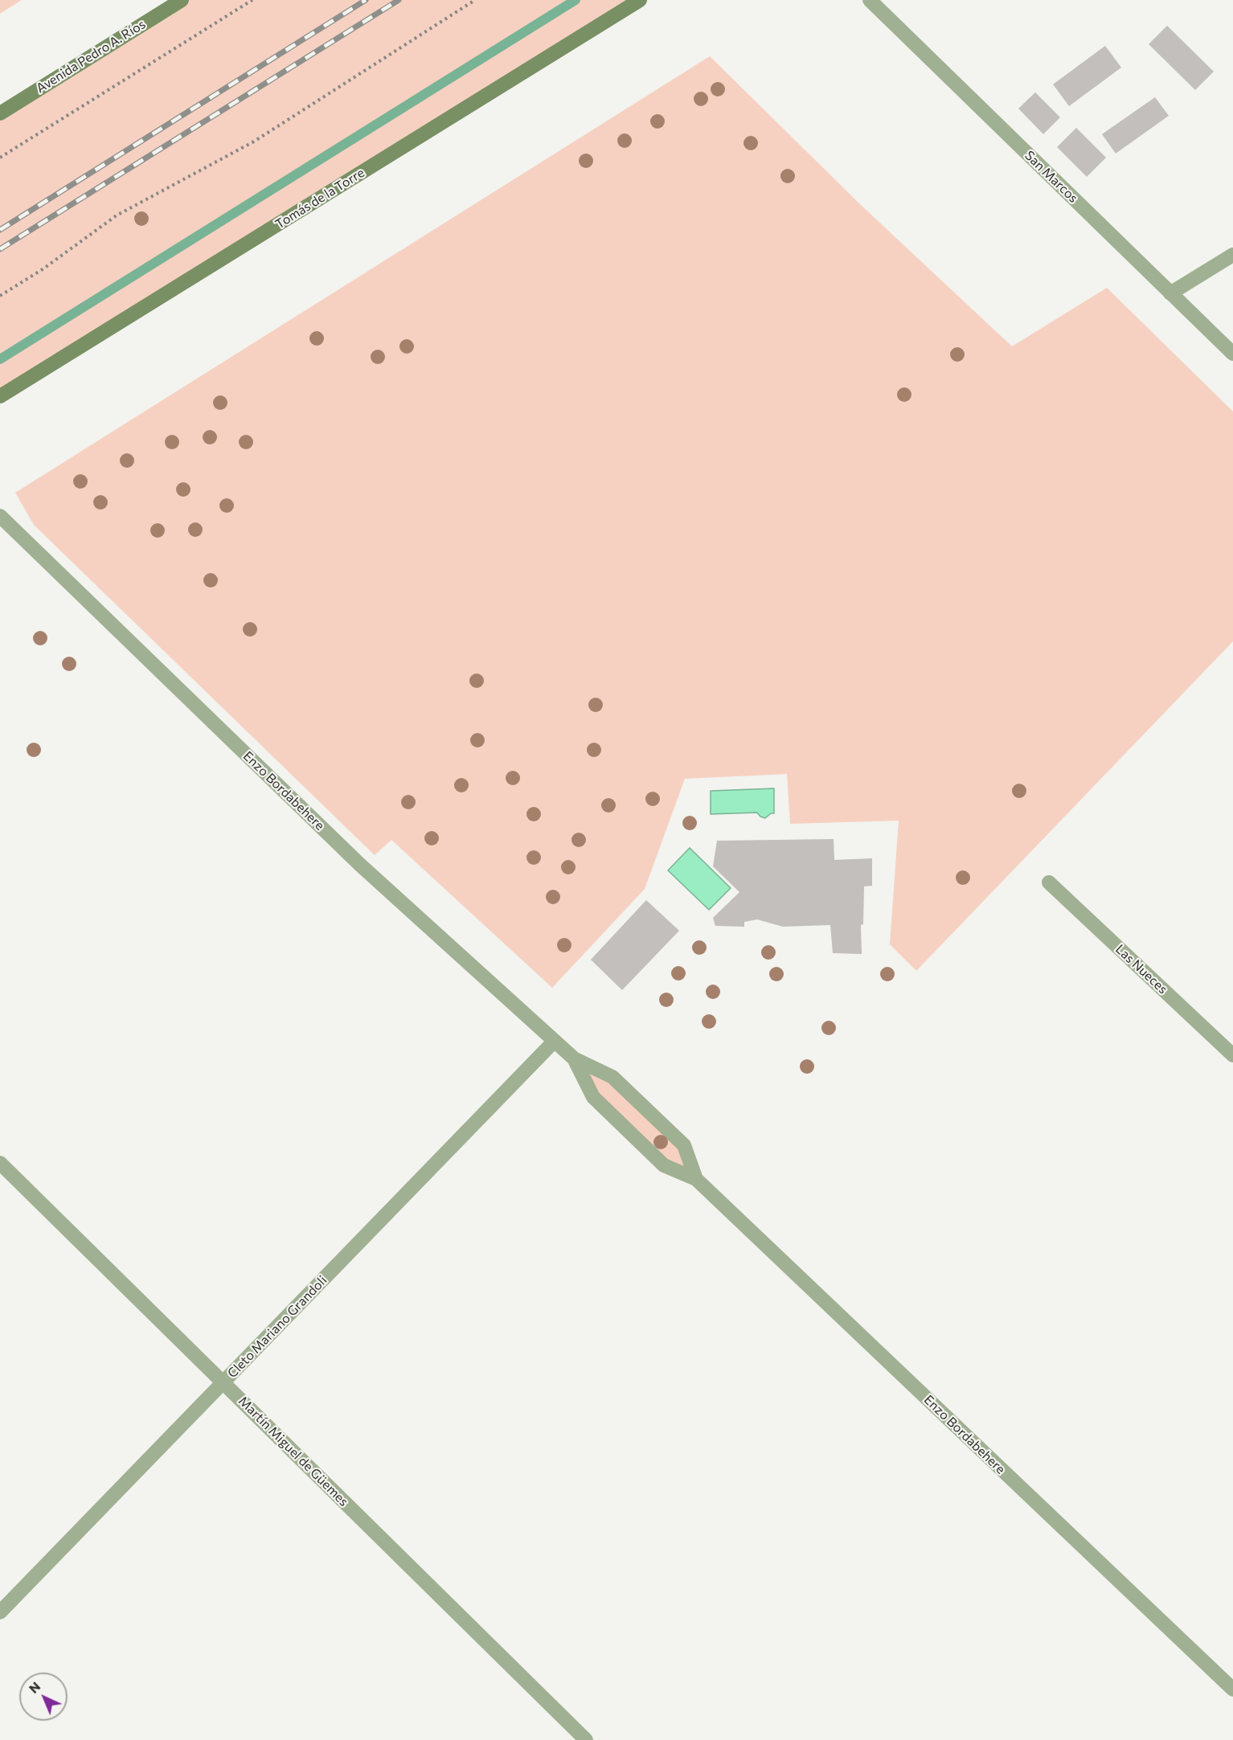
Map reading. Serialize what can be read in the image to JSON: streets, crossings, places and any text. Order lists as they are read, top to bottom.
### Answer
{
  "streets": {
    "street": [
      "Avenida Pedro A. Ríos",
      "San Marcos",
      "Tomás de la Torre",
      "Enzo Bordabehere",
      "Las Nueces",
      "Cleto Mariano Grandoli",
      "Martín Miguel de Güemes"
    ]
  },
  "crossings": [
    ["Enzo Bordabehere", "Cleto Mariano Grandoli"],
    ["Cleto Mariano Grandoli", "Martín Miguel de Güemes"]
  ],
  "north": "top left"
}
